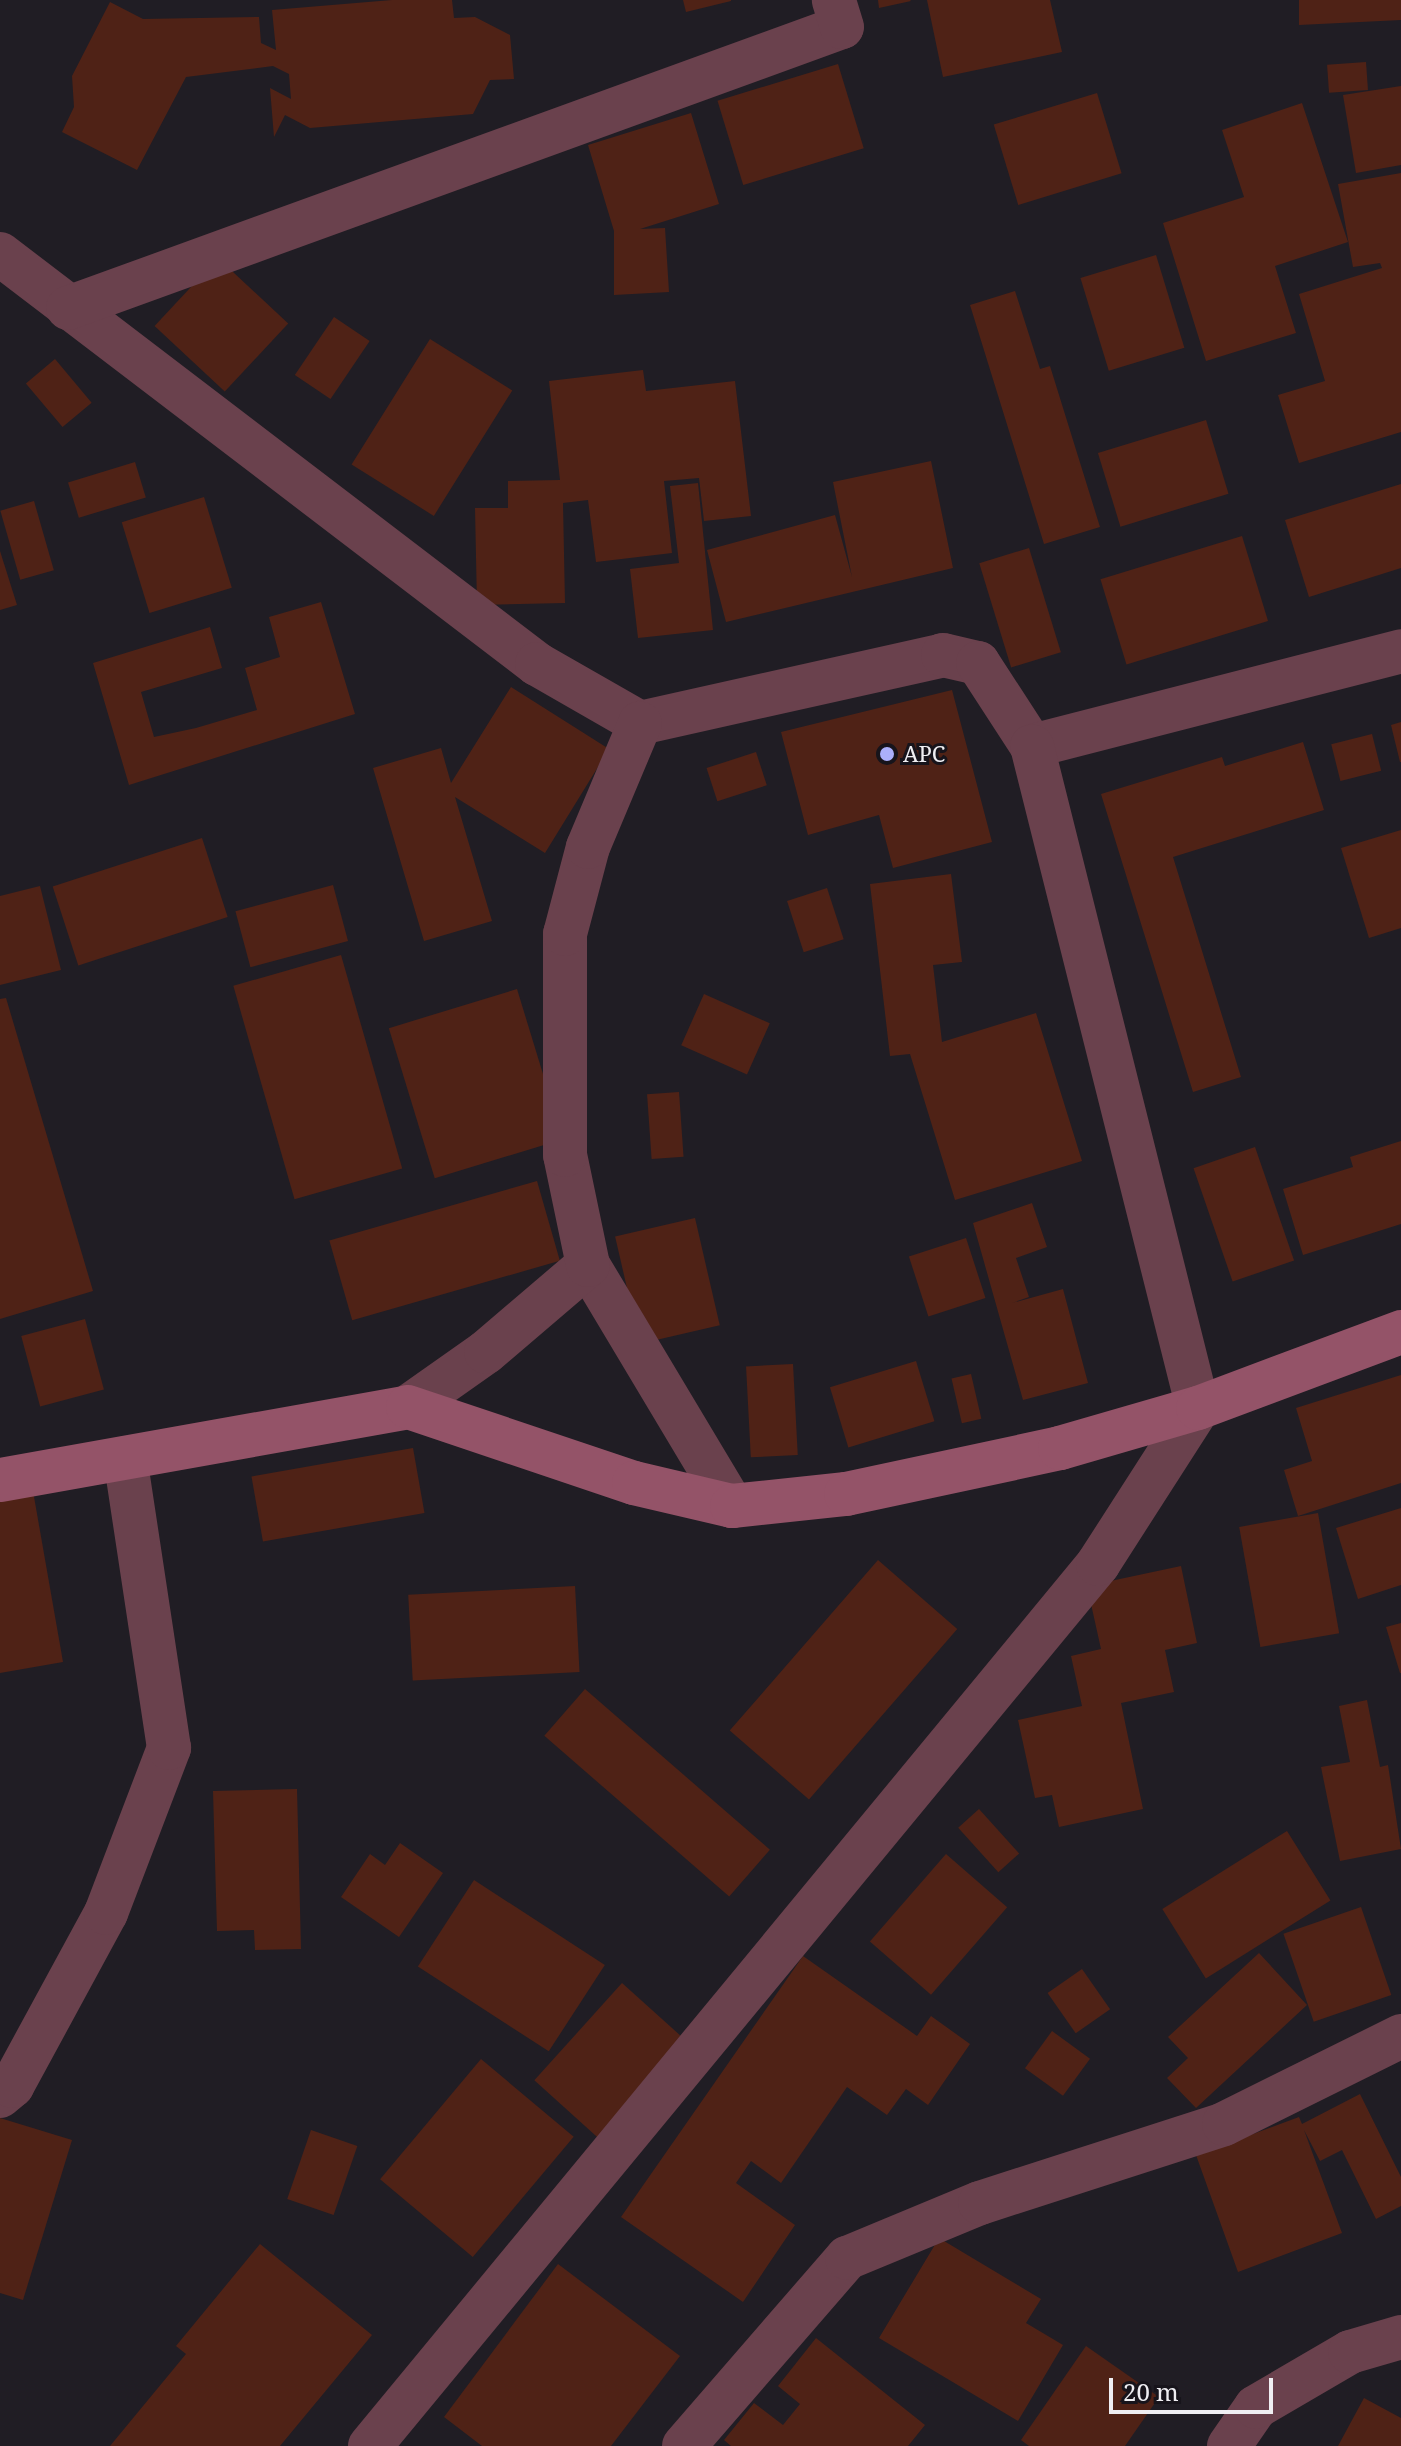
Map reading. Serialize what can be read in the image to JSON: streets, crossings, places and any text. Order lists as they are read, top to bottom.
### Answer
{
  "places": ["APC"],
  "scale_bar": "20 m"
}
